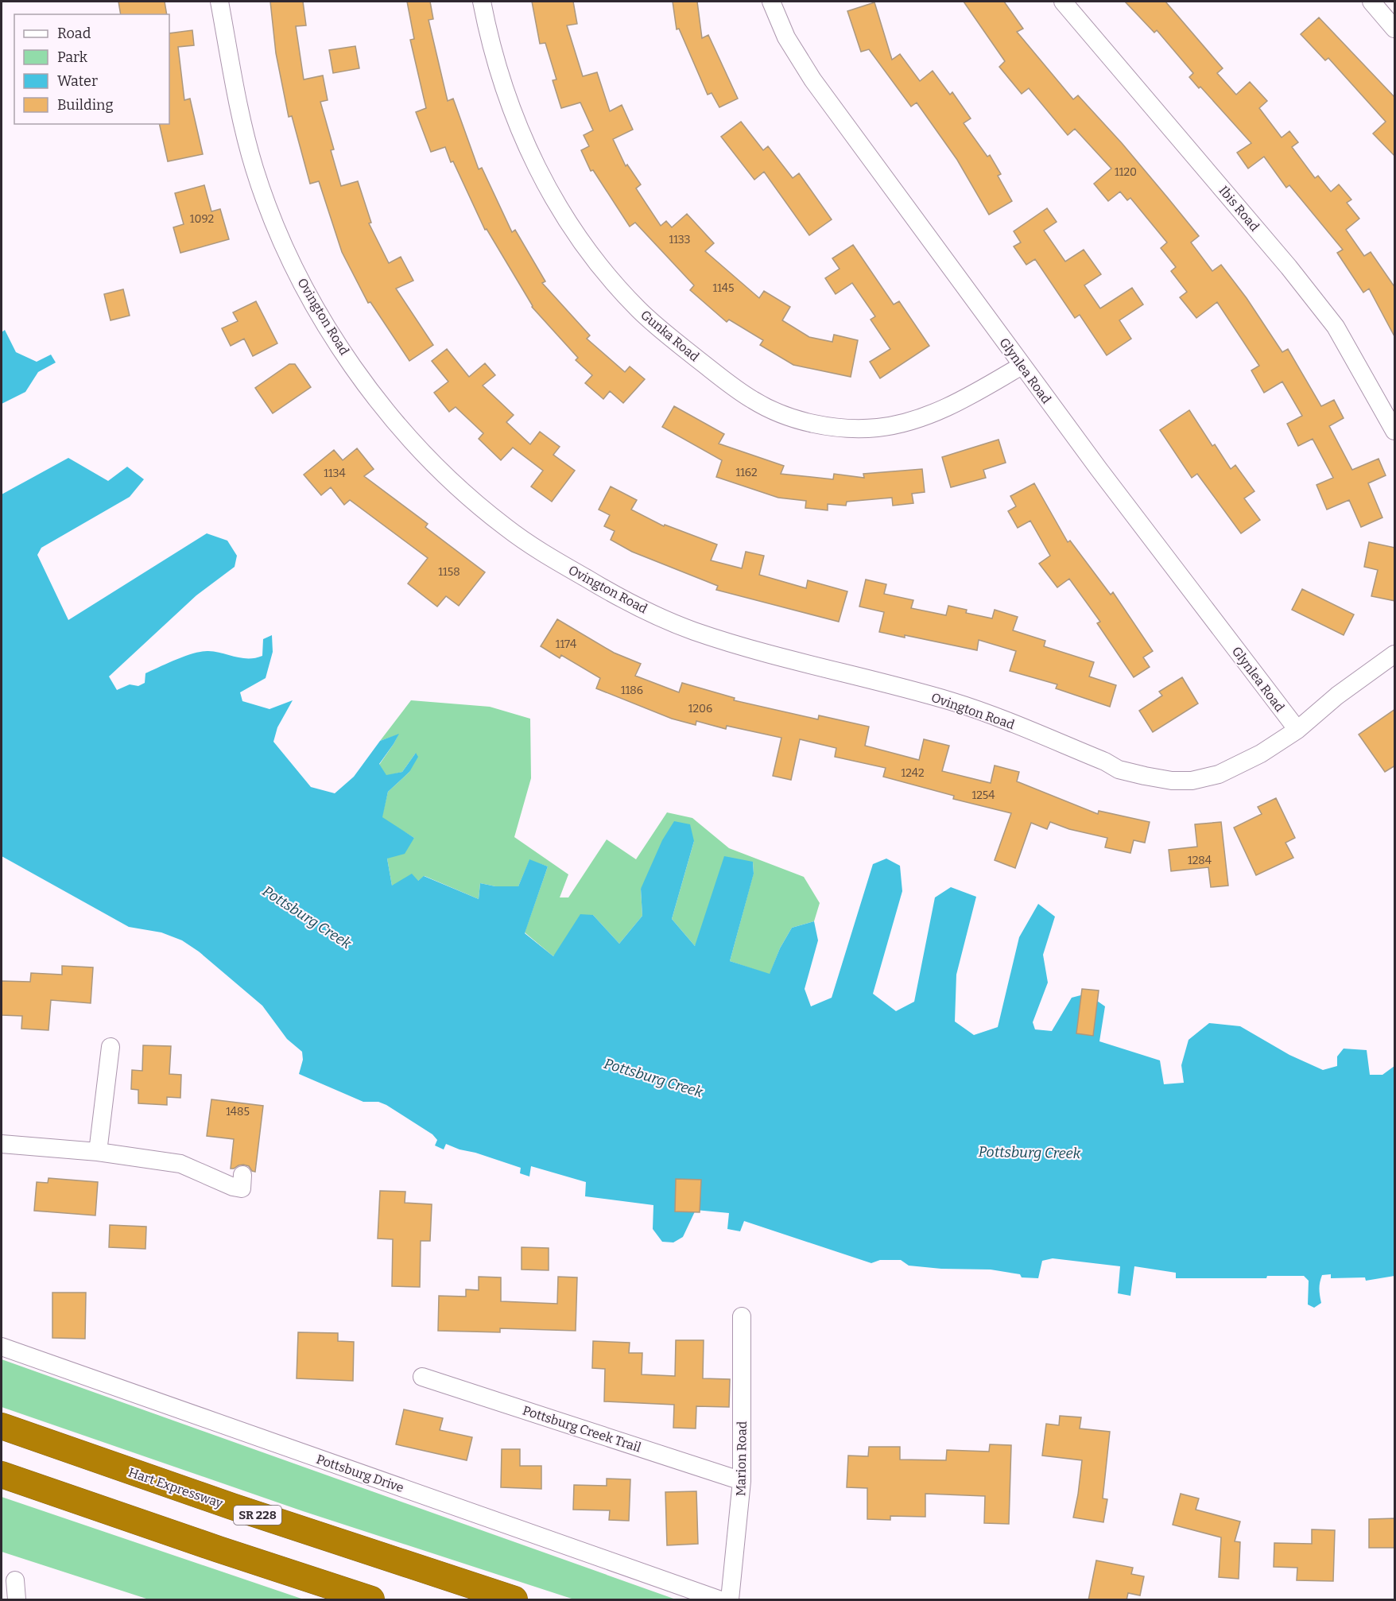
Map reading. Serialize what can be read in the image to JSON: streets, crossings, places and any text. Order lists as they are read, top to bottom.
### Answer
{
  "streets": {
    "highway": ["Hart Expressway", "SR 228"],
    "street": [
      "Ibis Road",
      "Ovington Road",
      "Gunka Road",
      "Glynlea Road",
      "Pottsburg Creek Trail",
      "Marion Road",
      "Pottsburg Drive"
    ]
  },
  "crossings": [
    ["Ovington Road", "Glynlea Road"],
    ["Gunka Road", "Glynlea Road"],
    ["Pottsburg Creek Trail", "Marion Road"]
  ],
  "water": ["Pottsburg Creek"],
  "house_numbers": [
    "1120",
    "1092",
    "1133",
    "1145",
    "1162",
    "1134",
    "1158",
    "1174",
    "1186",
    "1206",
    "1242",
    "1254",
    "1284",
    "1485"
  ],
  "legend": [
    "Road",
    "Park",
    "Water",
    "Building"
  ]
}
